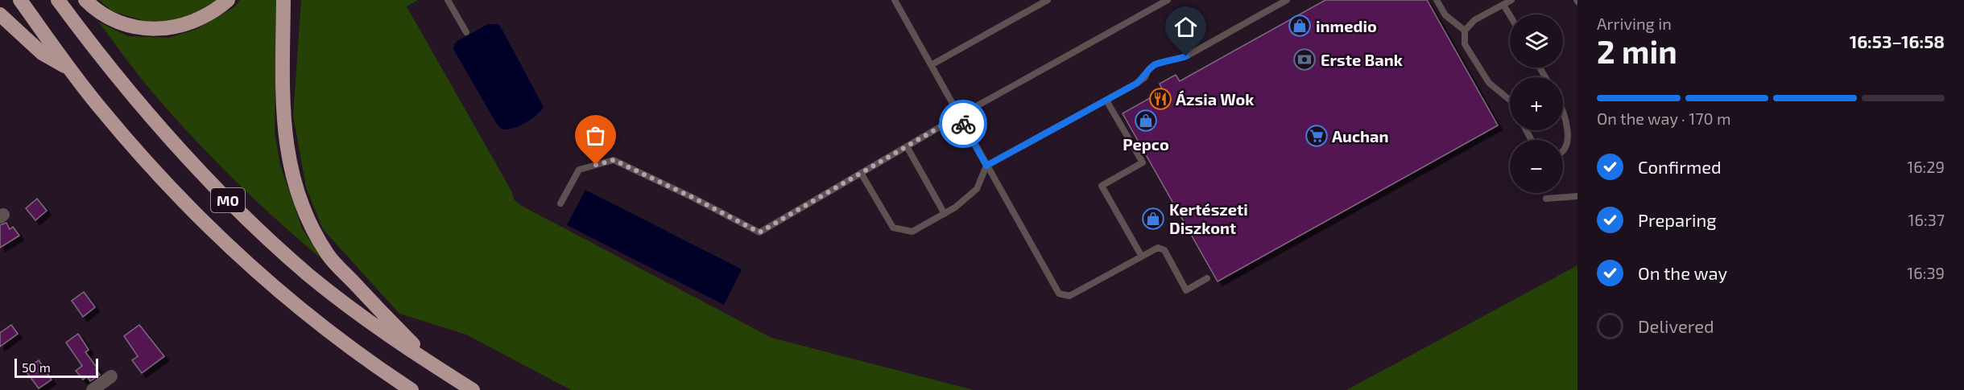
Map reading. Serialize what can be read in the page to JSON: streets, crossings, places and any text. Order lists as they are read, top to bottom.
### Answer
{
  "streets": {
    "highway": ["M0"]
  },
  "places": {
    "shop": ["inmedio", "Pepco", "Kertészeti Diszkont"],
    "bank": ["Erste Bank"],
    "restaurant": ["Ázsia Wok"],
    "supermarket": ["Auchan"]
  },
  "scale_bar": "50 m",
  "page": {
    "heading": ["2 min", "Arriving in", "16:53–16:58"],
    "map_buttons": ["+", "−"],
    "bar": "On the way · 170 m",
    "list": [
      ["Confirmed", "16:29"],
      ["Preparing", "16:37"],
      ["On the way", "16:39"],
      "Delivered"
    ],
    "scale": "50 m"
  }
}
